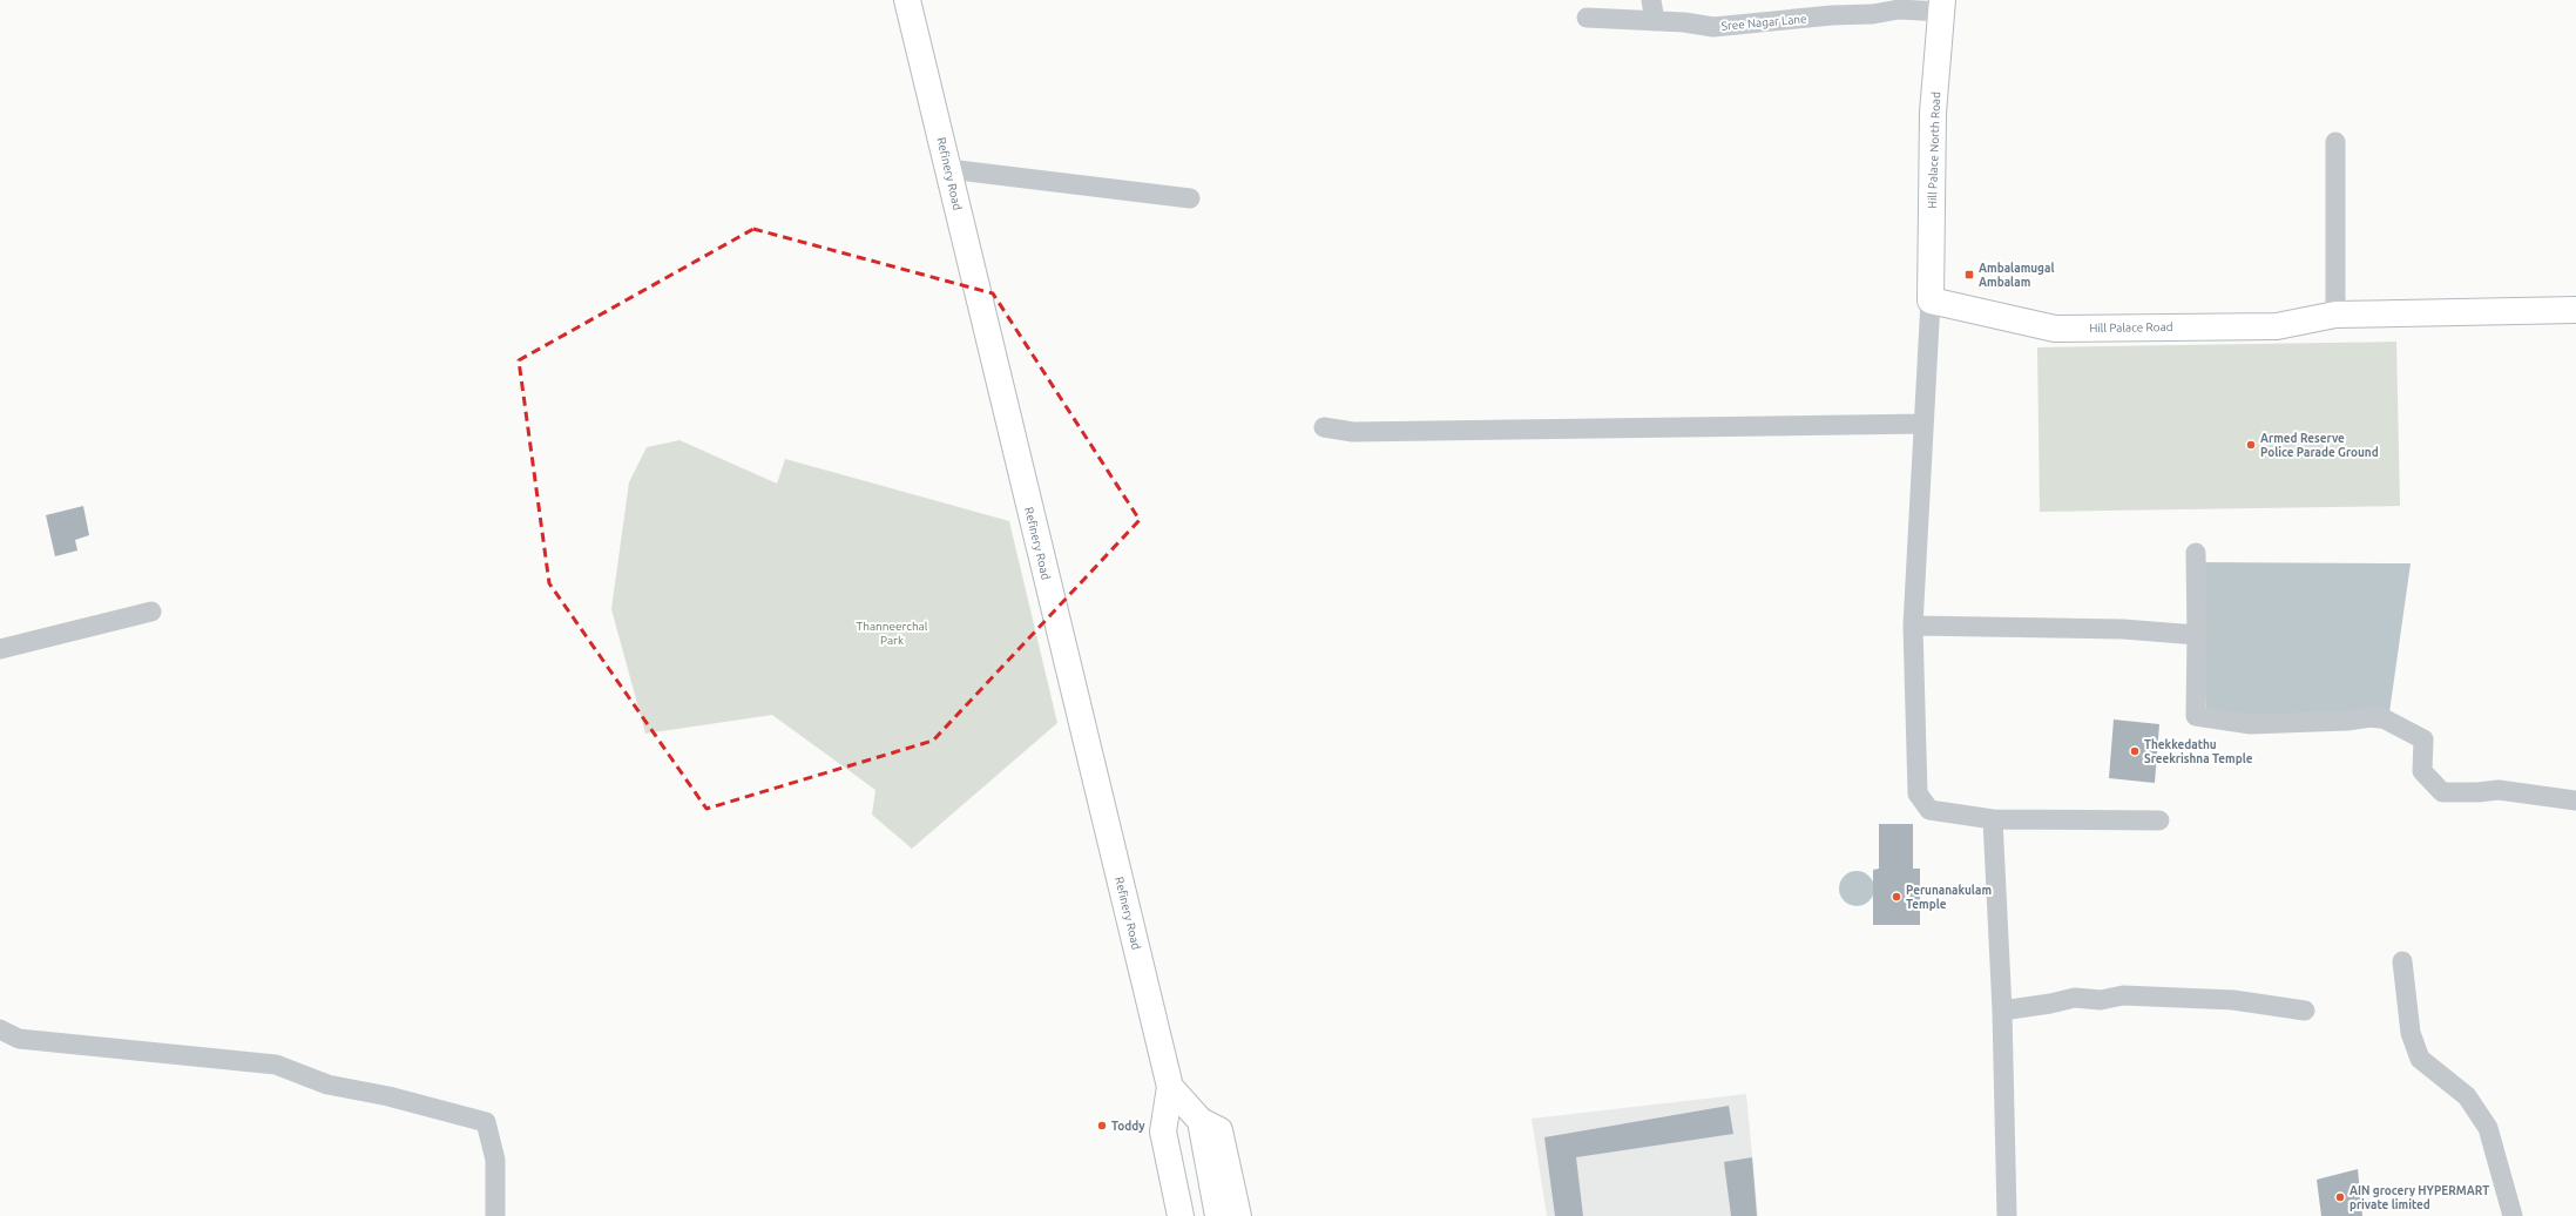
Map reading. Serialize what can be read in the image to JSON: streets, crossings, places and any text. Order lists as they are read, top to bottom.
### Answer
{
  "streets": {
    "main road": ["Hill Palace North Road", "Refinery Road", "Hill Palace Road"],
    "street": ["Sree Nagar Lane"]
  },
  "crossings": [
    ["Sree Nagar Lane", "Hill Palace North Road"],
    ["Hill Palace North Road", "Hill Palace Road"]
  ],
  "parks": ["Thanneerchal Park"],
  "places": {
    "transit": ["Ambalamugal Ambalam"],
    "other": [
      "Armed Reserve Police Parade Ground",
      "Thekkedathu Sreekrishna Temple",
      "Perunanakulam Temple",
      "Toddy",
      "AIN grocery HYPERMART private limited"
    ]
  }
}
